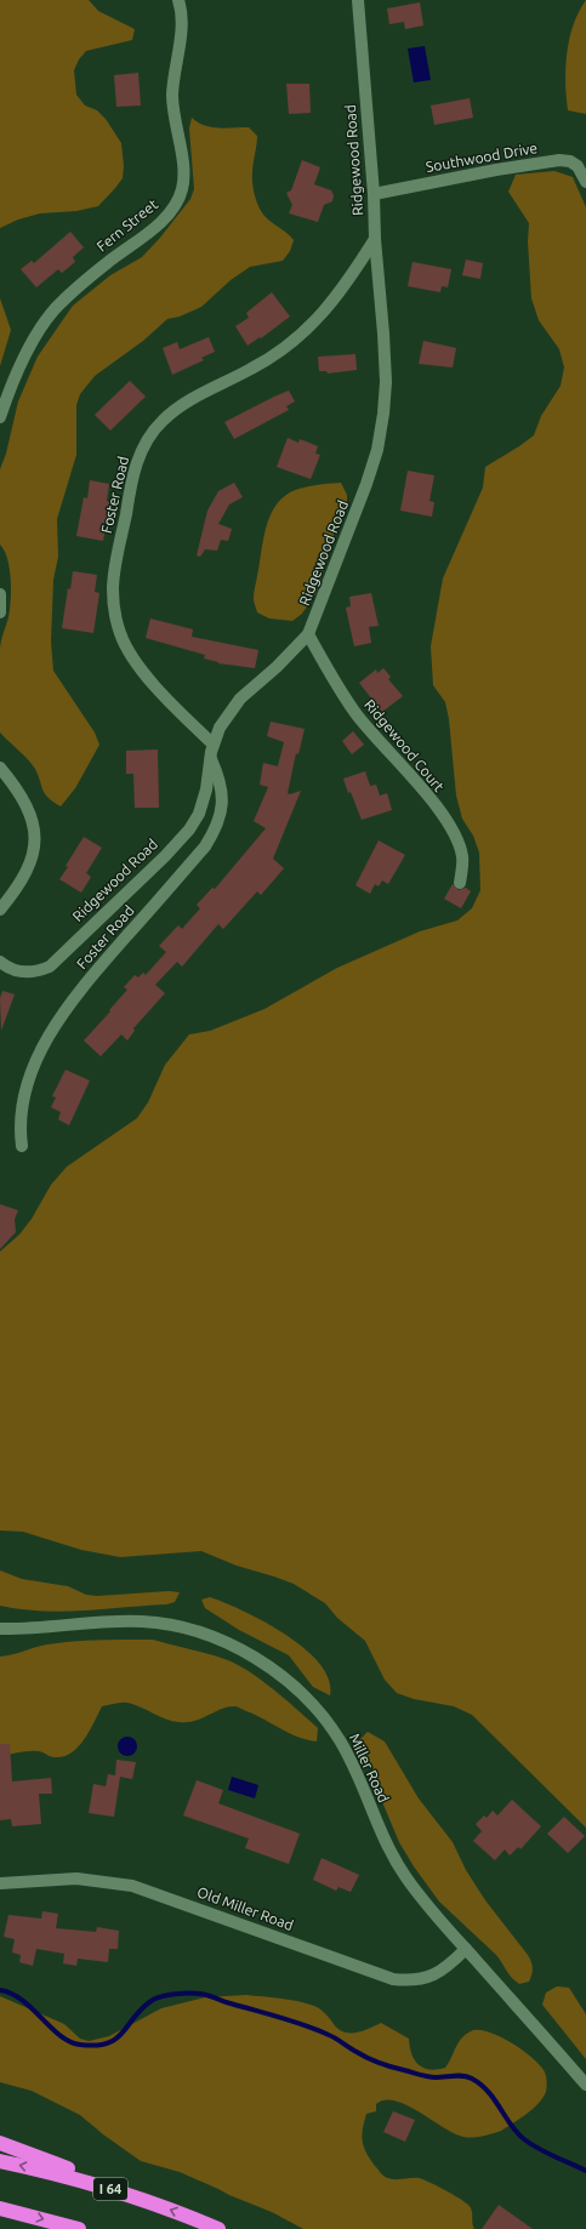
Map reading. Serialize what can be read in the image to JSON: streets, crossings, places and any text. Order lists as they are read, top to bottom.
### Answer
{
  "streets": {
    "highway": ["I 64"],
    "street": [
      "Southwood Drive",
      "Ridgewood Road",
      "Fern Street",
      "Foster Road",
      "Ridgewood Court",
      "Miller Road",
      "Old Miller Road"
    ]
  },
  "crossings": [
    ["Southwood Drive", "Ridgewood Road"],
    ["Ridgewood Road", "Foster Road"],
    ["Ridgewood Road", "Ridgewood Court"],
    ["Miller Road", "Old Miller Road"]
  ]
}
